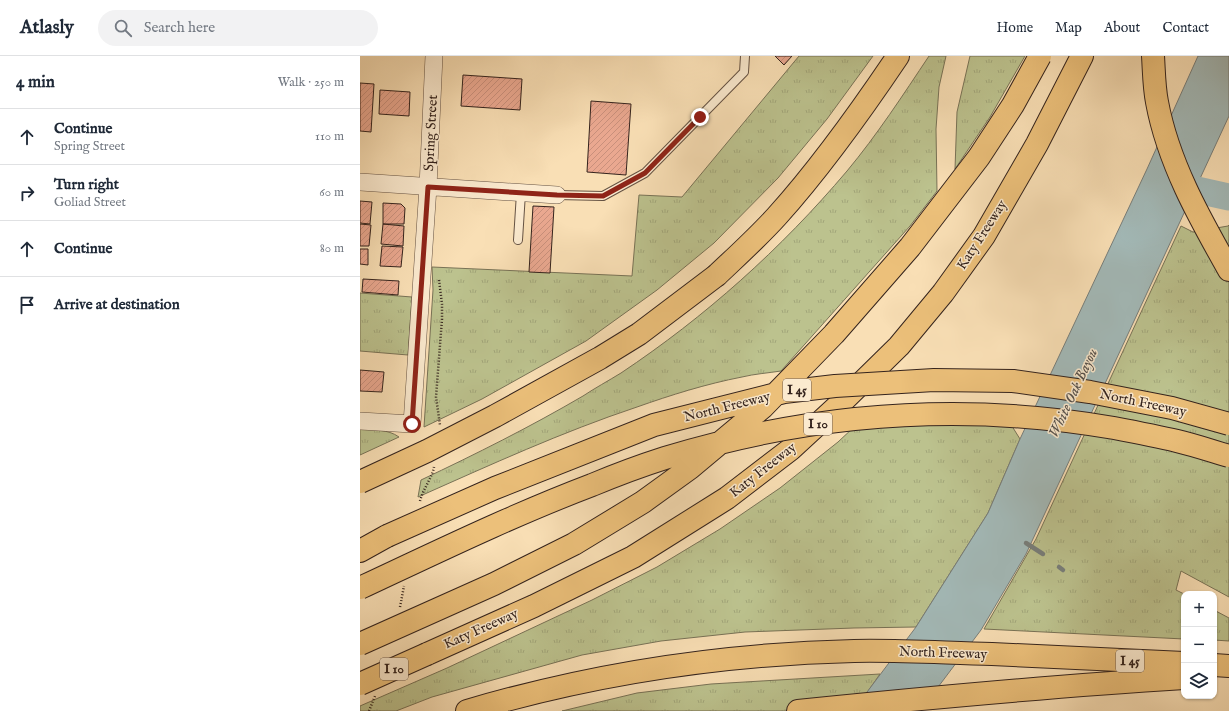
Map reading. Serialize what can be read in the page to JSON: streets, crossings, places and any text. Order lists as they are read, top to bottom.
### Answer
{
  "streets": {
    "highway": [
      "Katy Freeway",
      "I 45",
      "North Freeway",
      "I 10"
    ],
    "street": ["Spring Street"]
  },
  "water": ["White Oak Bayou"],
  "page": {
    "header": "Atlasly",
    "search": "Search here",
    "nav": [
      "Home",
      "Map",
      "About",
      "Contact"
    ],
    "heading": ["4 min", "Walk · 250 m"],
    "list": [
      ["Continue", "Spring Street", "110 m"],
      ["Turn right", "Goliad Street", "60 m"],
      ["Continue", "80 m"],
      "Arrive at destination"
    ],
    "map_buttons": ["+", "−"]
  }
}
